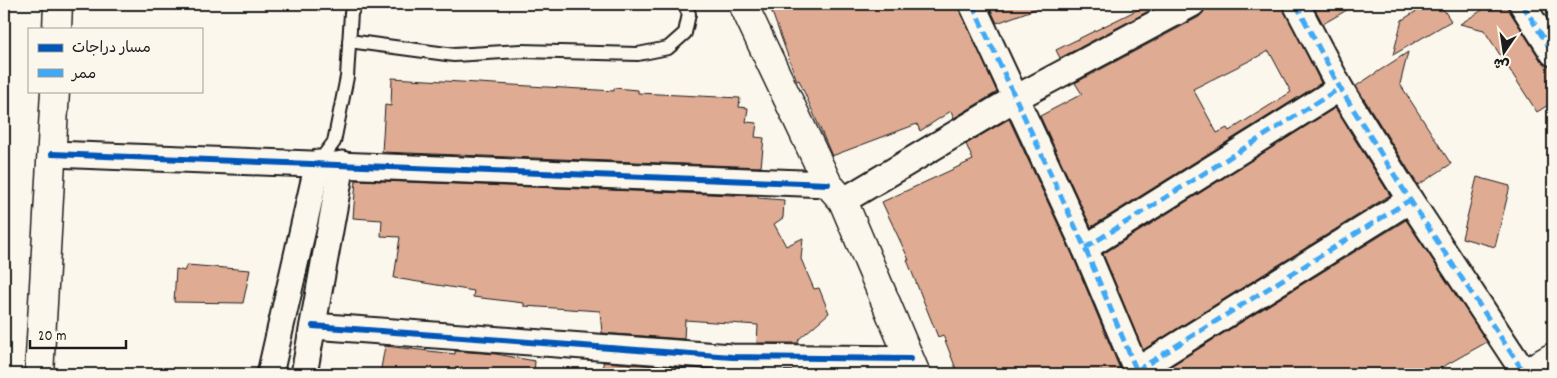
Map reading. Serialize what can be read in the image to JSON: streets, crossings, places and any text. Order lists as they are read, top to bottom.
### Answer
{
  "legend": ["مسار دراجات", "ممر"],
  "scale_bar": "20 m",
  "north": "bottom"
}
